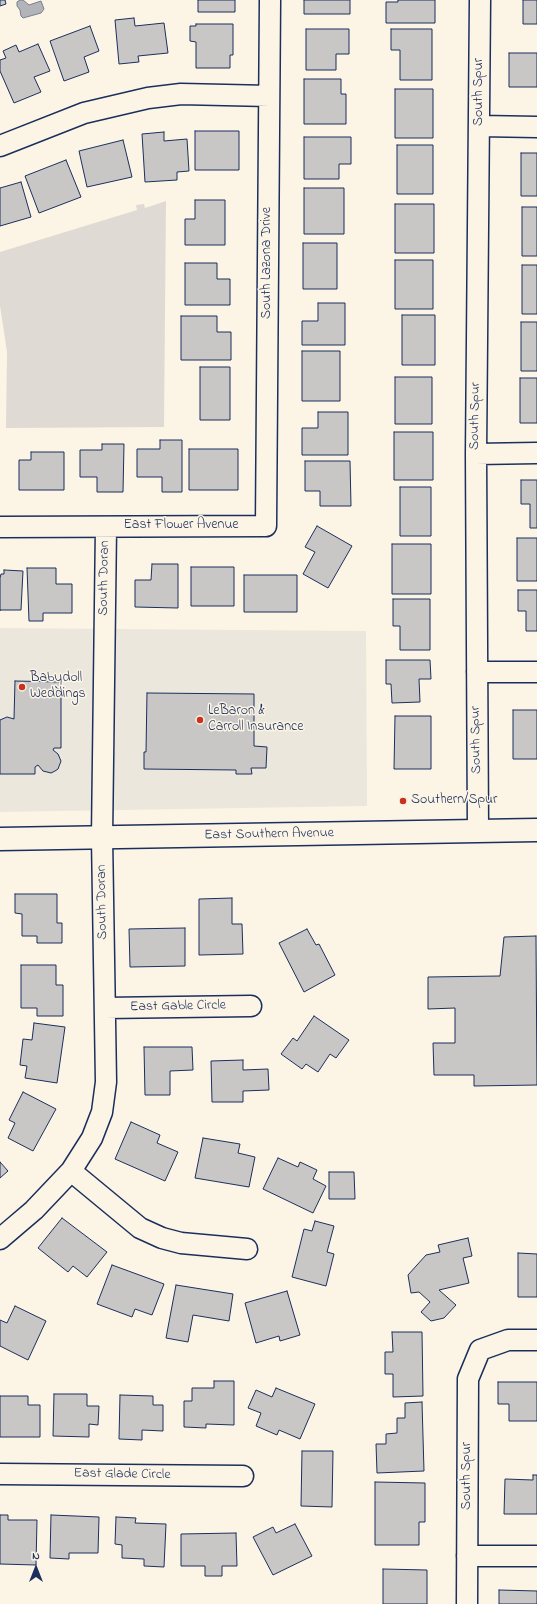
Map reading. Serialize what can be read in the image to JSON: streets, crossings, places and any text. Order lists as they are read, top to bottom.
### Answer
{
  "streets": {
    "main road": ["East Southern Avenue"],
    "street": [
      "South Spur",
      "South Lazona Drive",
      "East Flower Avenue",
      "South Doran",
      "East Gable Circle",
      "East Glade Circle"
    ]
  },
  "crossings": [
    ["South Spur", "East Southern Avenue"],
    ["South Lazona Drive", "East Flower Avenue"],
    ["East Flower Avenue", "South Doran"],
    ["South Doran", "East Southern Avenue"],
    ["South Doran", "East Gable Circle"]
  ],
  "places": ["Babydoll Weddings", "LeBaron & Carroll Insurance", "Southern/Spur"],
  "north": "top"
}
